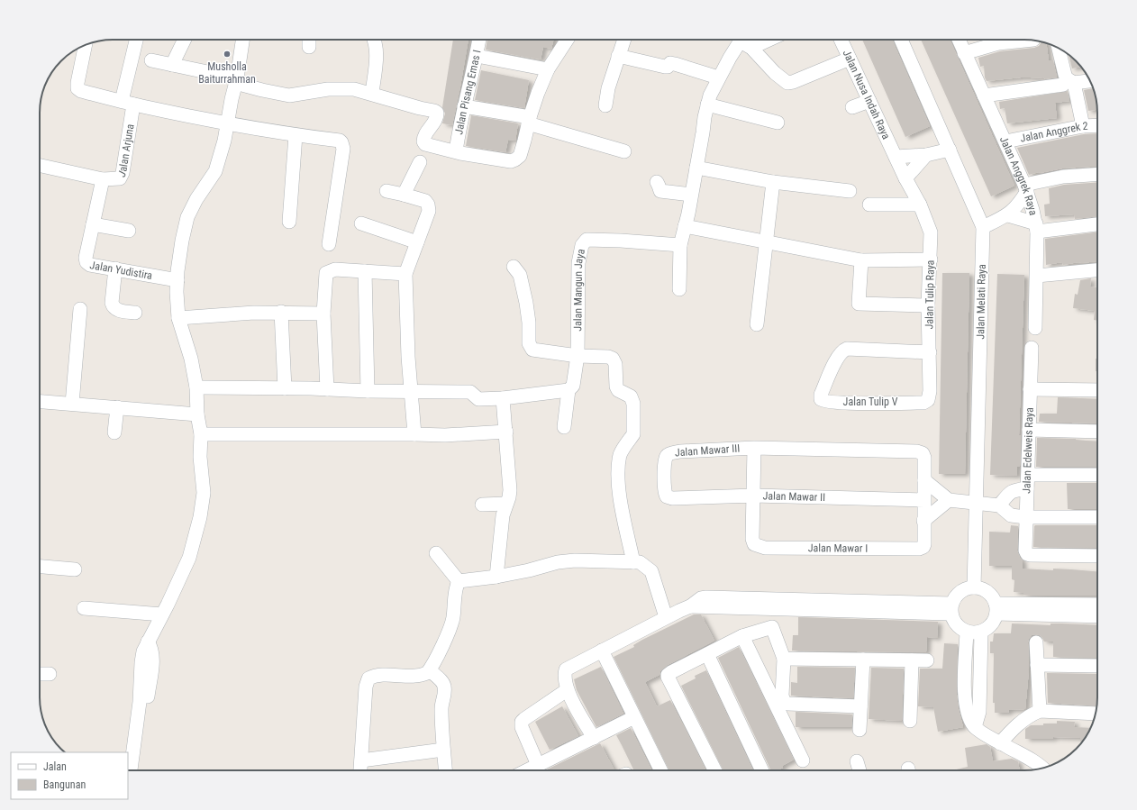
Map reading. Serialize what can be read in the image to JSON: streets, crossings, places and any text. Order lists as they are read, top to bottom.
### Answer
{
  "streets": {
    "street": [
      "Jalan Pisang Emas I",
      "Jalan Nusa Indah Raya",
      "Jalan Anggrek 2",
      "Jalan Arjuna",
      "Jalan Anggrek Raya",
      "Jalan Yudistira",
      "Jalan Mangun Jaya",
      "Jalan Tulip Raya",
      "Jalan Melati Raya",
      "Jalan Tulip V",
      "Jalan Mawar III",
      "Jalan Edelweis Raya",
      "Jalan Mawar II",
      "Jalan Mawar I"
    ]
  },
  "crossings": [
    ["Jalan Nusa Indah Raya", "Jalan Tulip Raya"],
    ["Jalan Anggrek 2", "Jalan Anggrek Raya"],
    ["Jalan Arjuna", "Jalan Yudistira"],
    ["Jalan Tulip Raya", "Jalan Tulip V"],
    ["Jalan Mawar III", "Jalan Mawar II"],
    ["Jalan Mawar III", "Jalan Mawar I"],
    ["Jalan Mawar II", "Jalan Mawar I"]
  ],
  "places": ["Musholla Baiturrahman"],
  "legend": ["Jalan", "Bangunan"]
}
